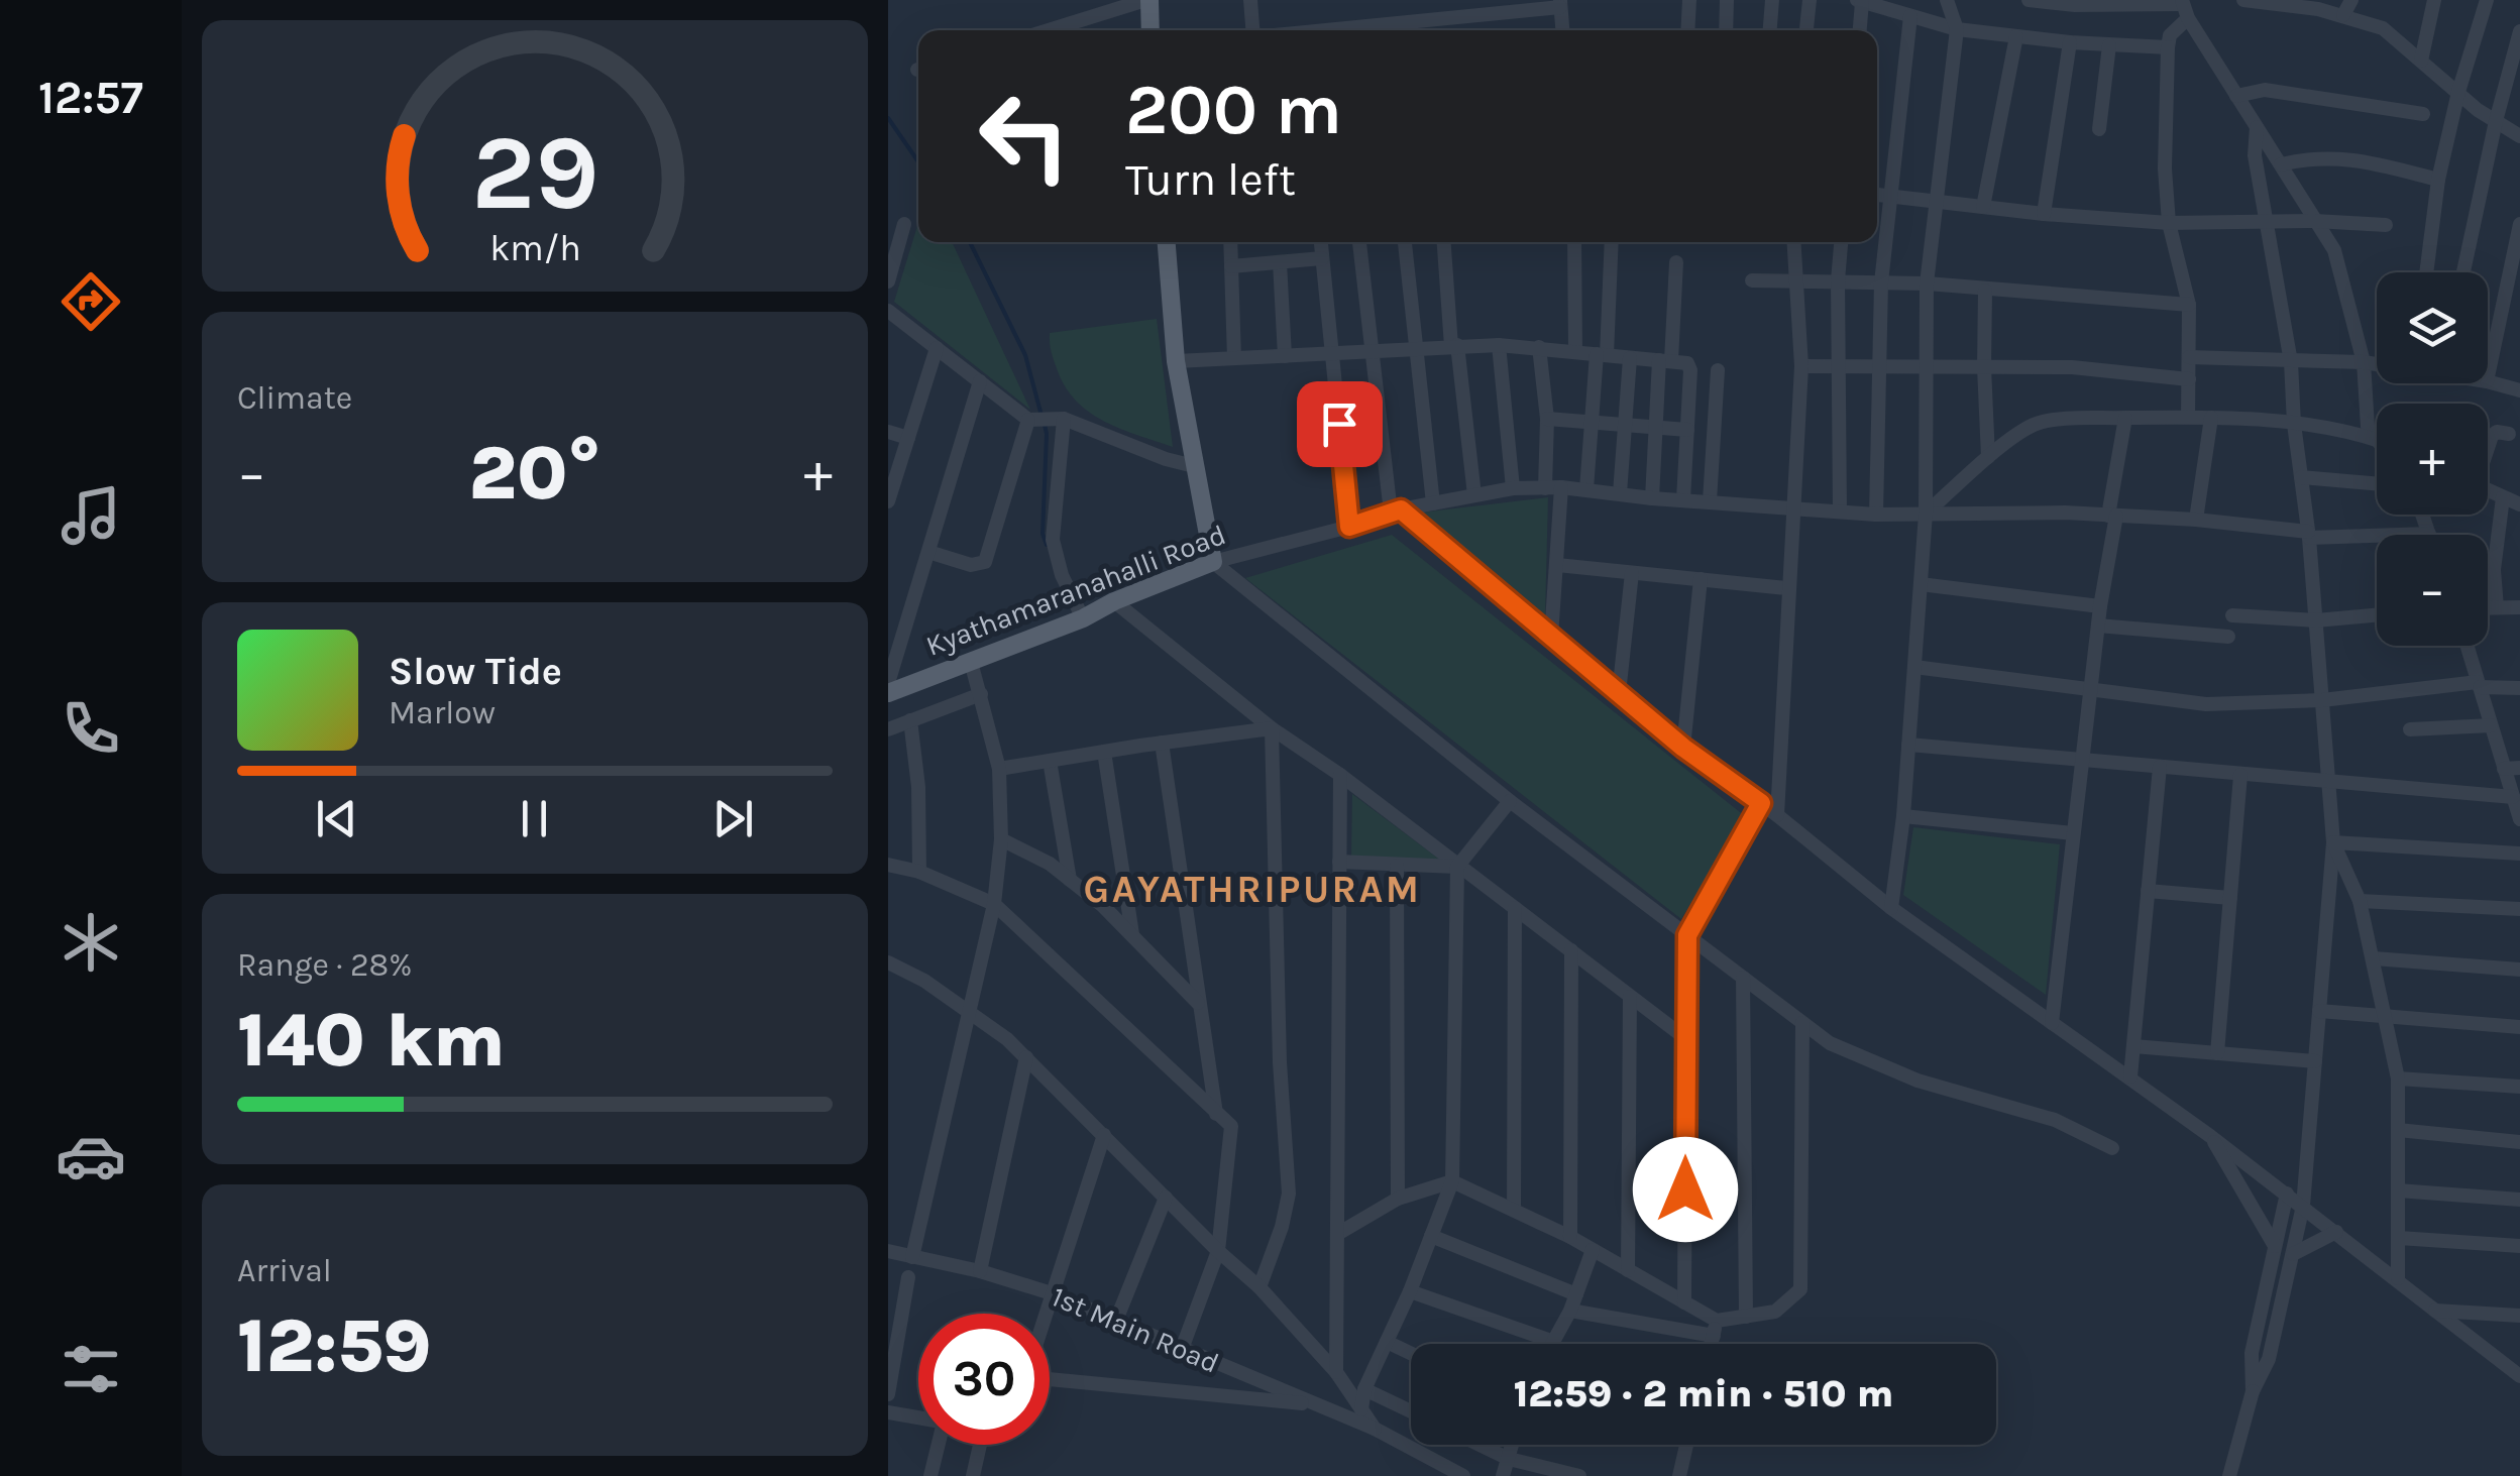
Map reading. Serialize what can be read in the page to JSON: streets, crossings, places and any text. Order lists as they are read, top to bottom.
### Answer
{
  "streets": {
    "main road": ["Kyathamaranahalli Road"],
    "street": ["1st Main Road"]
  },
  "districts": ["GAYATHRIPURAM"],
  "page": {
    "tabs": "12:57",
    "turn": ["200 m", "Turn left"],
    "map_buttons": ["+", "−"],
    "tile": [
      "Climate",
      ["Range · 28%", "140 km"],
      ["Arrival", "12:59"]
    ],
    "heat": ["−", "20°", "+"],
    "song": ["Slow Tide", "Marlow"],
    "limit": "30",
    "trip": "12:59 · 2 min · 510 m",
    "gauge": ["29", "km/h"]
  }
}
